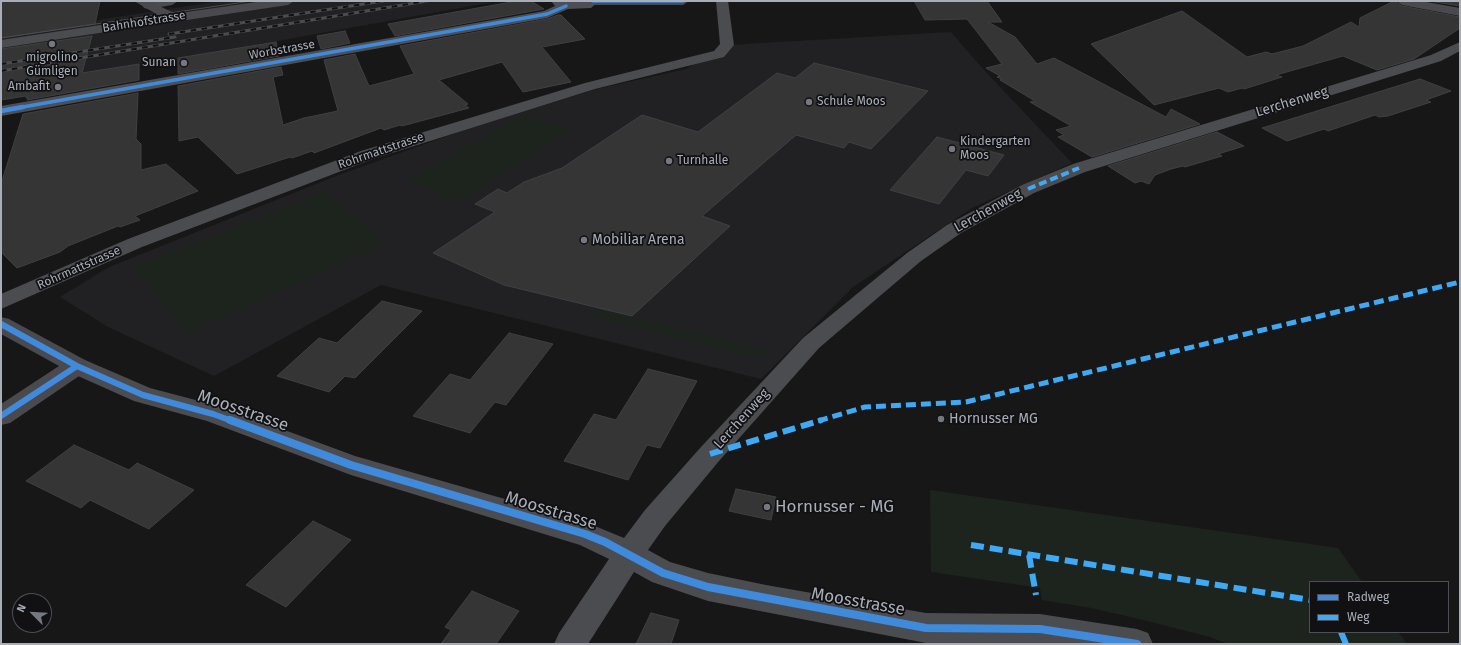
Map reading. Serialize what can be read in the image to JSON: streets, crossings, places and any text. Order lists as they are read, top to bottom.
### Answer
{
  "streets": {
    "main road": ["Worbstrasse"],
    "street": [
      "Bahnhofstrasse",
      "Lerchenweg",
      "Rohrmattstrasse",
      "Moosstrasse"
    ]
  },
  "crossings": [
    ["Lerchenweg", "Moosstrasse"]
  ],
  "places": [
    "migrolino Gümligen",
    "Sunan",
    "Ambafit",
    "Schule Moos",
    "Kindergarten Moos",
    "Turnhalle",
    "Mobiliar Arena",
    "Hornusser MG",
    "Hornusser - MG"
  ],
  "legend": ["Radweg", "Weg"],
  "north": "top left"
}
